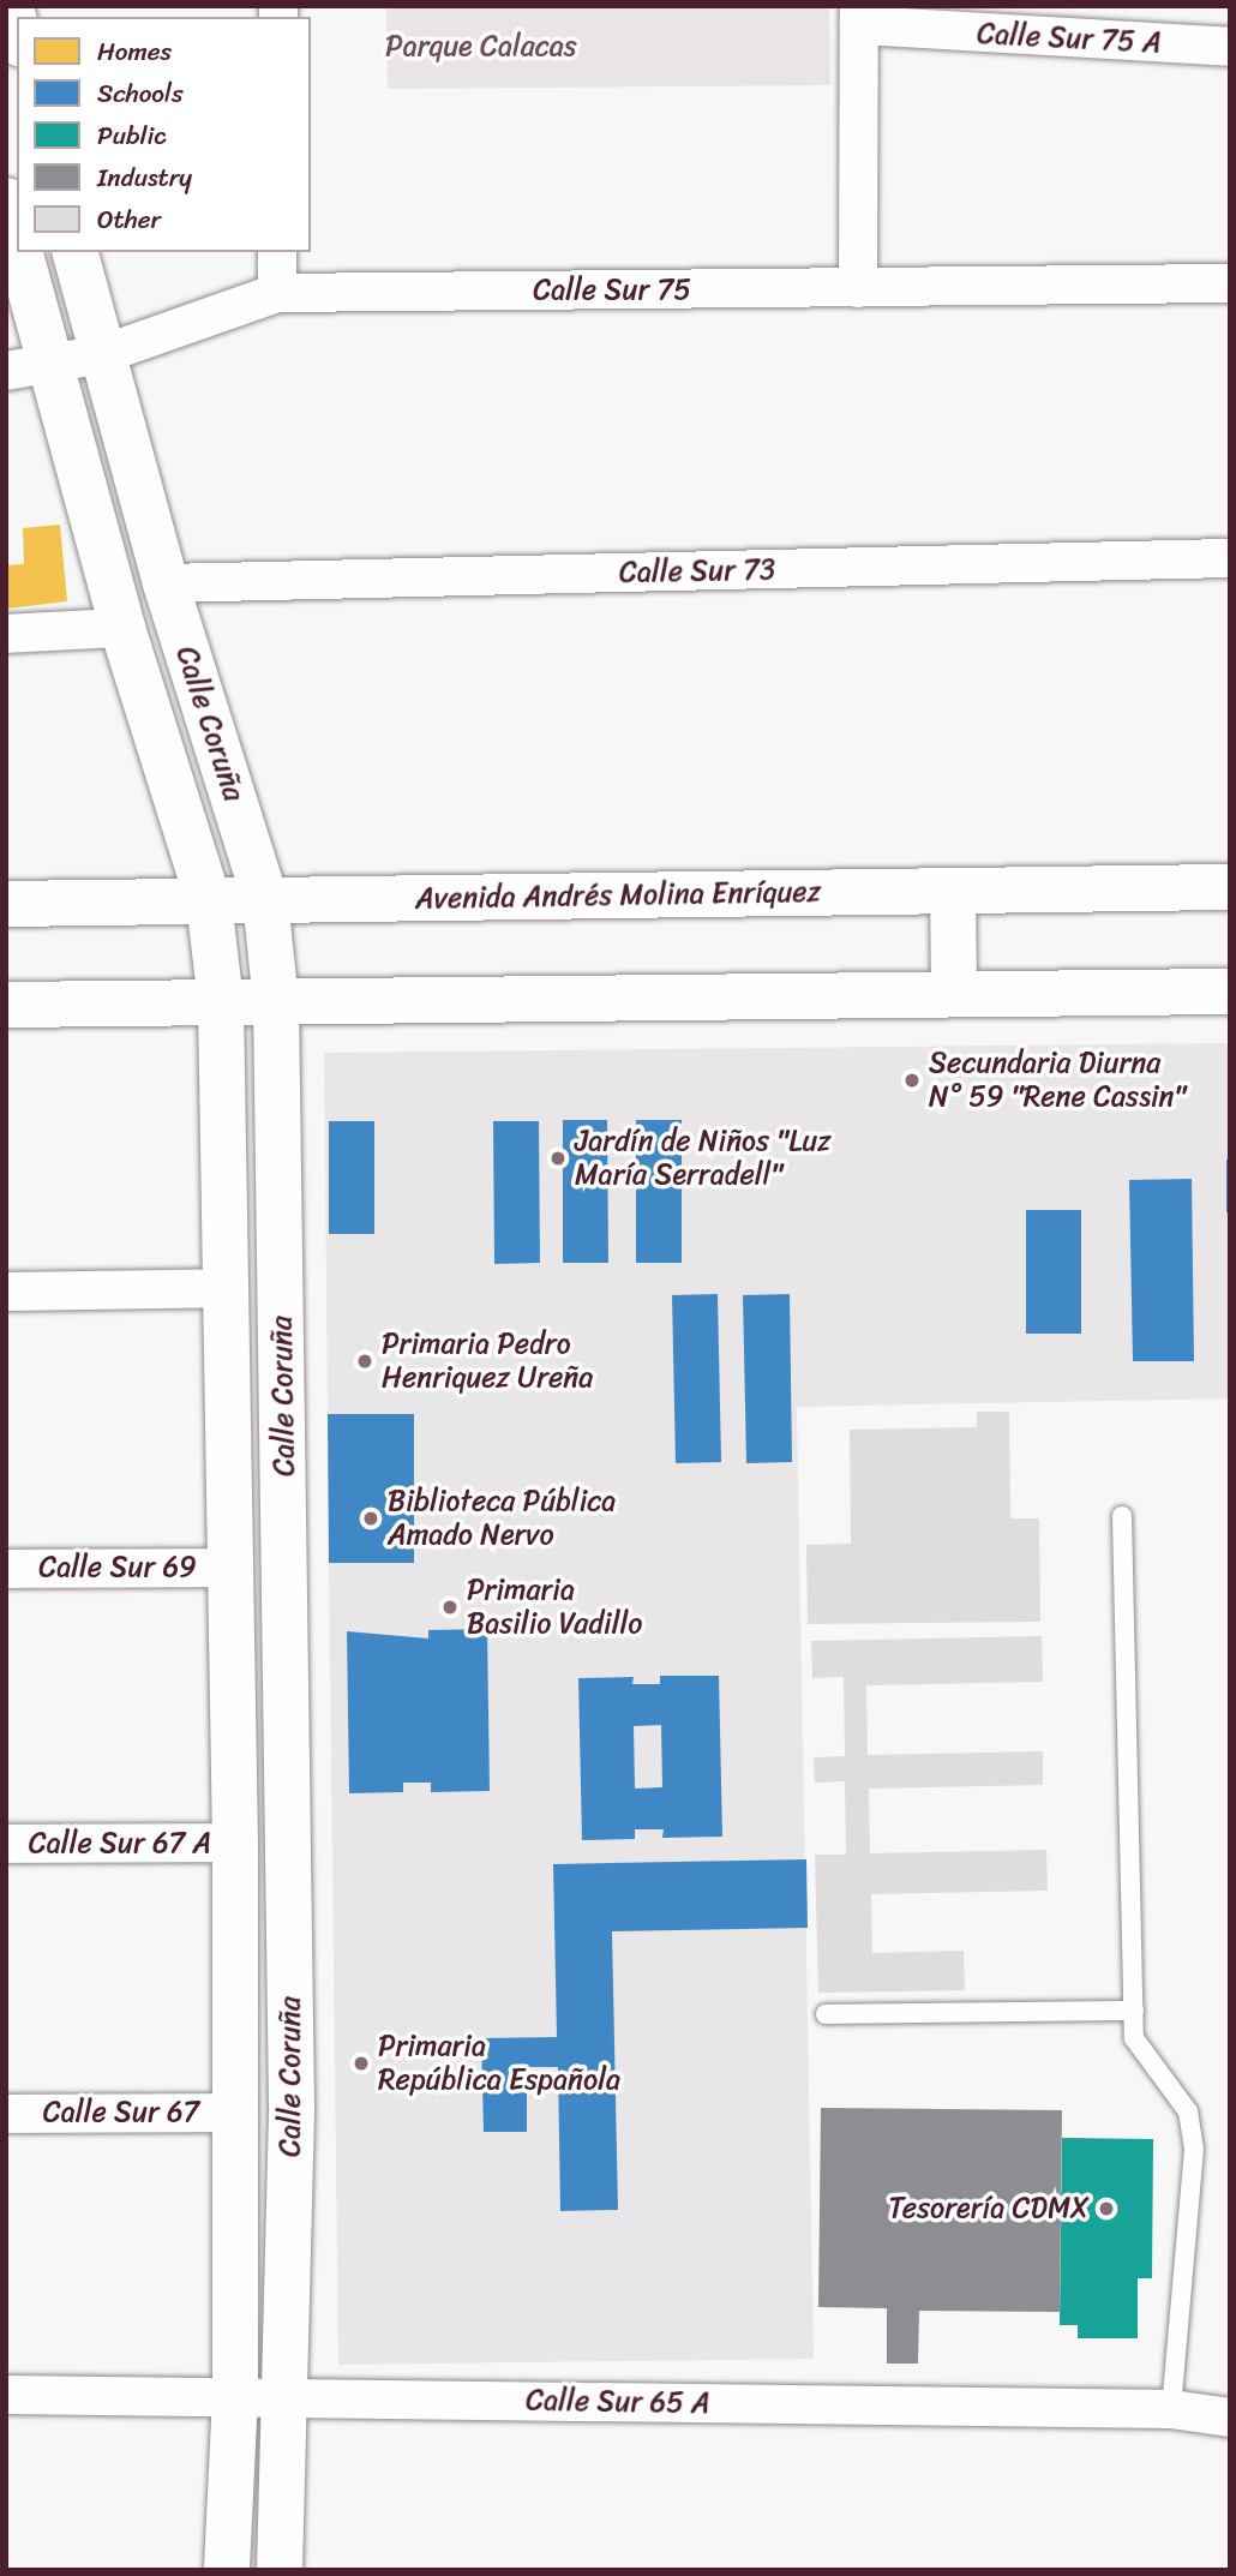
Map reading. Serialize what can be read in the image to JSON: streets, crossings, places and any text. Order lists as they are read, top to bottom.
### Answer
{
  "streets": {
    "street": [
      "Calle Sur 75 A",
      "Calle Sur 75",
      "Calle Sur 73",
      "Calle Coruña",
      "Avenida Andrés Molina Enríquez",
      "Calle Sur 69",
      "Calle Sur 67 A",
      "Calle Sur 67",
      "Calle Sur 65 A"
    ]
  },
  "crossings": [
    ["Calle Sur 75", "Calle Coruña"],
    ["Calle Sur 73", "Calle Coruña"],
    ["Calle Coruña", "Avenida Andrés Molina Enríquez"],
    ["Calle Coruña", "Calle Sur 69"],
    ["Calle Coruña", "Calle Sur 67 A"],
    ["Calle Coruña", "Calle Sur 67"],
    ["Calle Coruña", "Calle Sur 65 A"]
  ],
  "parks": ["Parque Calacas"],
  "places": [
    "Secundaria Diurna N° 59 \"Rene Cassin\"",
    "Jardín de Niños \"Luz María Serradell\"",
    "Primaria Pedro Henriquez Ureña",
    "Biblioteca Pública Amado Nervo",
    "Primaria Basilio Vadillo",
    "Primaria República Española",
    "Tesorería CDMX"
  ],
  "legend": [
    "Homes",
    "Schools",
    "Public",
    "Industry",
    "Other"
  ]
}
